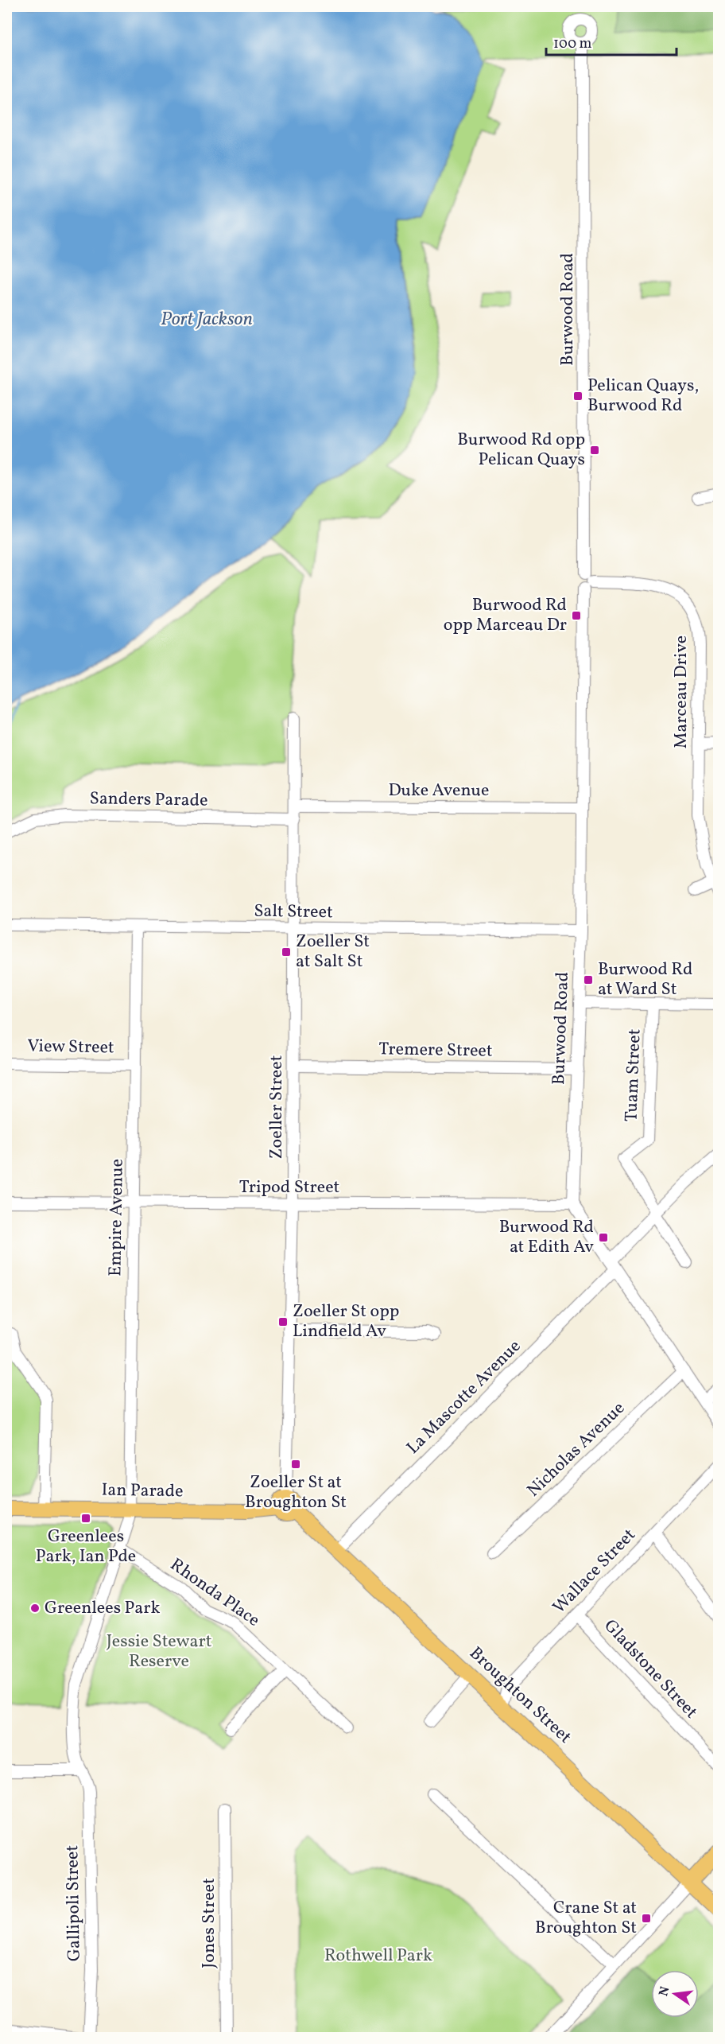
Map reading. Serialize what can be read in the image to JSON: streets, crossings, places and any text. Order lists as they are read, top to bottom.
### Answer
{
  "streets": {
    "main road": ["Ian Parade", "Broughton Street"],
    "street": [
      "Burwood Road",
      "Marceau Drive",
      "Duke Avenue",
      "Sanders Parade",
      "Salt Street",
      "View Street",
      "Tremere Street",
      "Tuam Street",
      "Zoeller Street",
      "Tripod Street",
      "Empire Avenue",
      "La Mascotte Avenue",
      "Nicholas Avenue",
      "Wallace Street",
      "Rhonda Place",
      "Gladstone Street",
      "Gallipoli Street",
      "Jones Street"
    ]
  },
  "crossings": [
    ["Burwood Road", "Marceau Drive"],
    ["Burwood Road", "Duke Avenue"],
    ["Burwood Road", "Salt Street"],
    ["Burwood Road", "Tremere Street"],
    ["Burwood Road", "Tripod Street"],
    ["Duke Avenue", "Zoeller Street"],
    ["Sanders Parade", "Zoeller Street"],
    ["Salt Street", "Zoeller Street"],
    ["Salt Street", "Empire Avenue"],
    ["View Street", "Empire Avenue"],
    ["Tremere Street", "Zoeller Street"],
    ["Tuam Street", "La Mascotte Avenue"],
    ["Zoeller Street", "Tripod Street"],
    ["Zoeller Street", "Ian Parade"],
    ["Zoeller Street", "Broughton Street"],
    ["Tripod Street", "Empire Avenue"],
    ["Empire Avenue", "Ian Parade"],
    ["Empire Avenue", "Rhonda Place"],
    ["Empire Avenue", "Gallipoli Street"],
    ["La Mascotte Avenue", "Broughton Street"],
    ["Ian Parade", "Broughton Street"],
    ["Wallace Street", "Gladstone Street"],
    ["Wallace Street", "Broughton Street"],
    ["Rhonda Place", "Gallipoli Street"]
  ],
  "water": ["Port Jackson"],
  "parks": ["Jessie Stewart Reserve", "Rothwell Park"],
  "places": {
    "transit": [
      "Pelican Quays, Burwood Rd",
      "Burwood Rd opp Pelican Quays",
      "Burwood Rd opp Marceau Dr",
      "Zoeller St at Salt St",
      "Burwood Rd at Ward St",
      "Burwood Rd at Edith Av",
      "Zoeller St opp Lindfield Av",
      "Zoeller St at Broughton St",
      "Greenlees Park, Ian Pde",
      "Crane St at Broughton St"
    ],
    "other": ["Greenlees Park"]
  },
  "scale_bar": "100 m",
  "north": "left"
}
